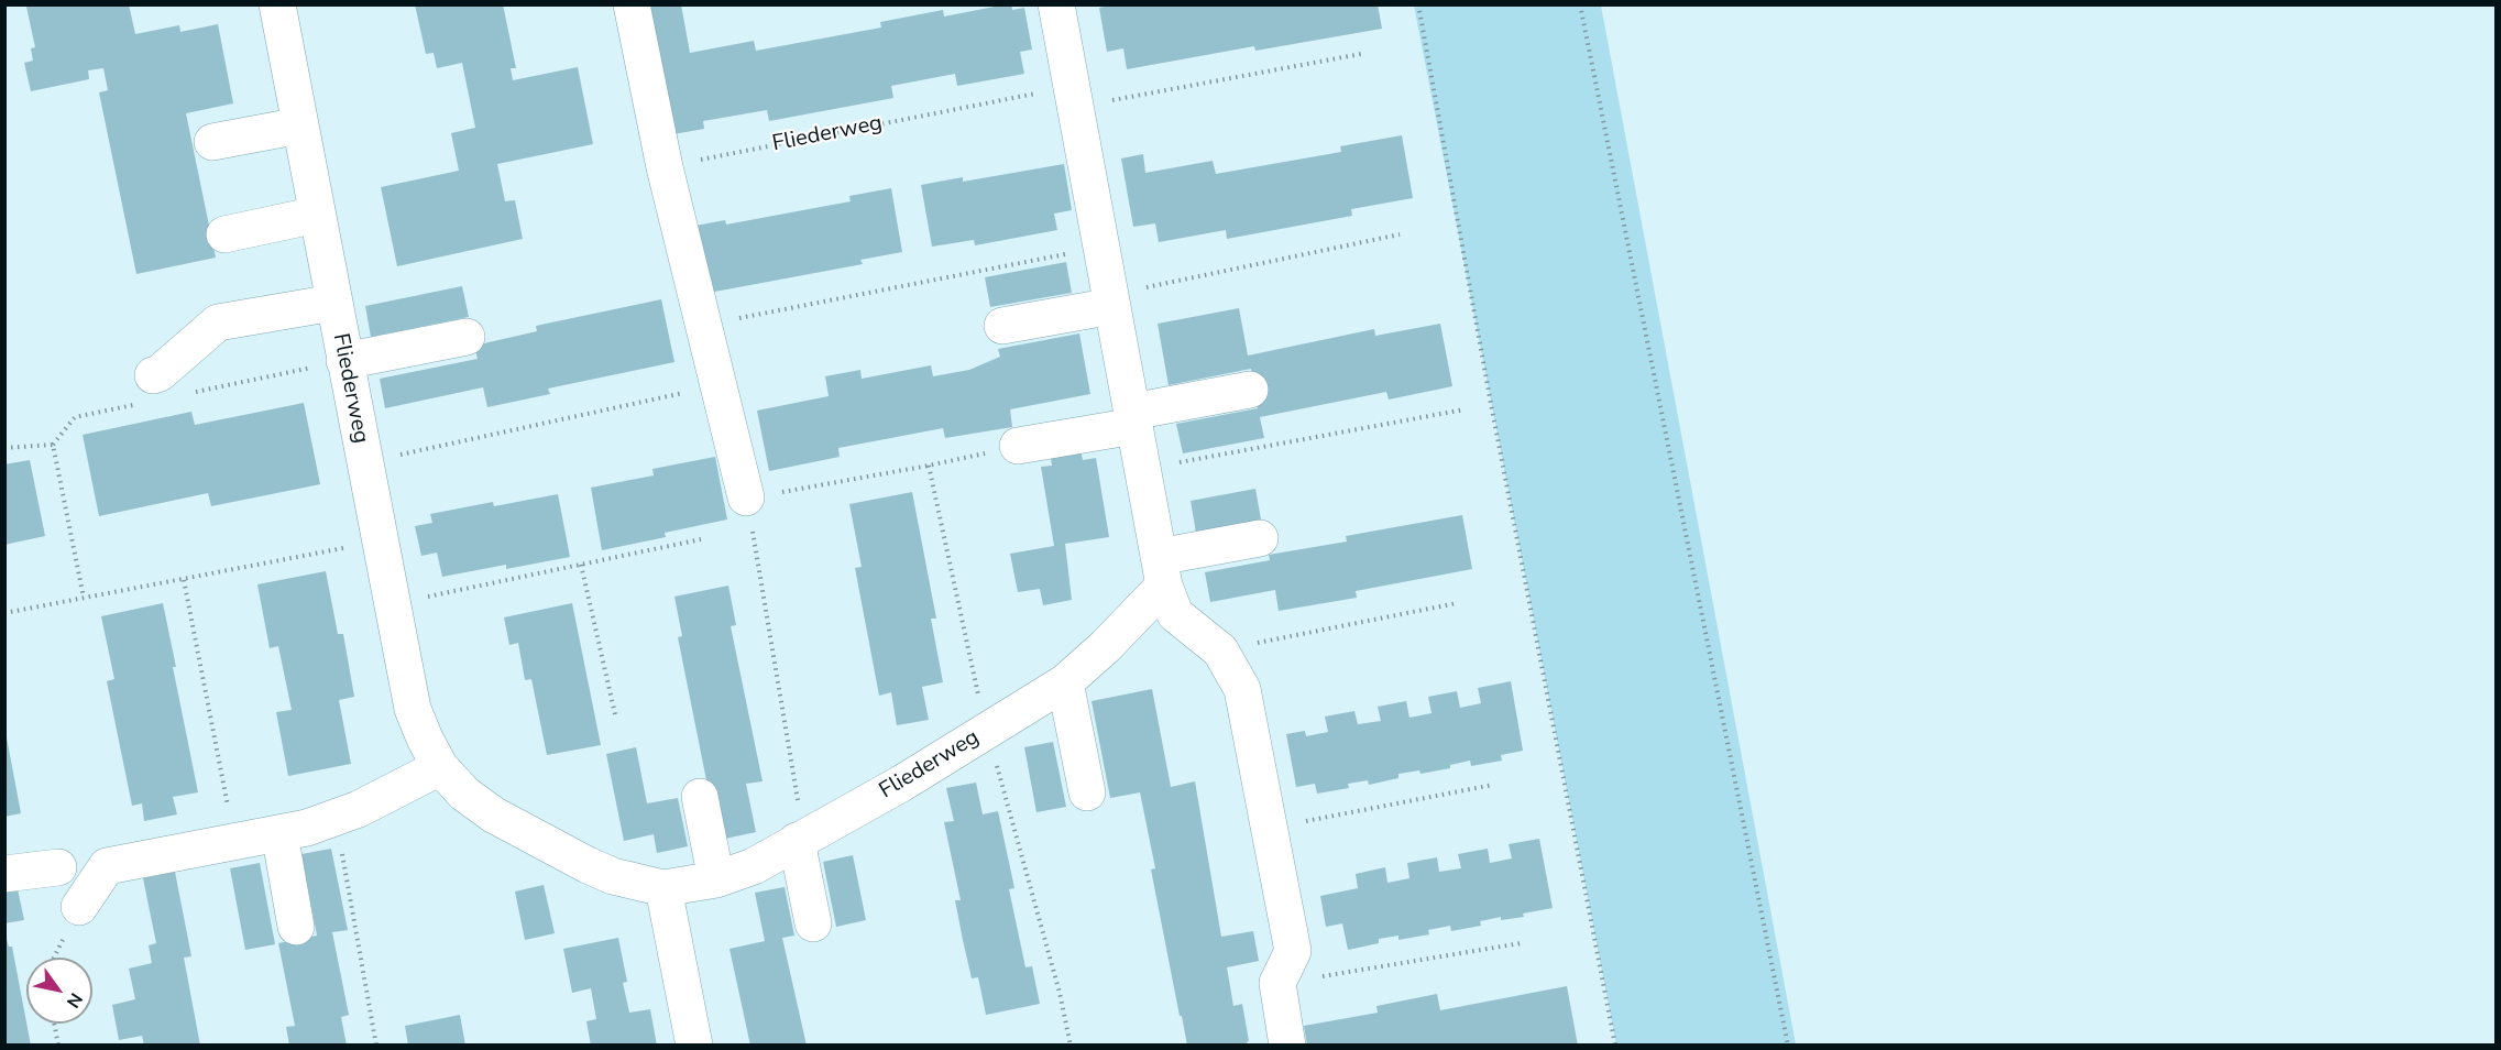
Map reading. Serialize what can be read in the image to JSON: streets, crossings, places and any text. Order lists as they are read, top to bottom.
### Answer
{
  "streets": {
    "street": ["Fliederweg"]
  },
  "north": "bottom right"
}
